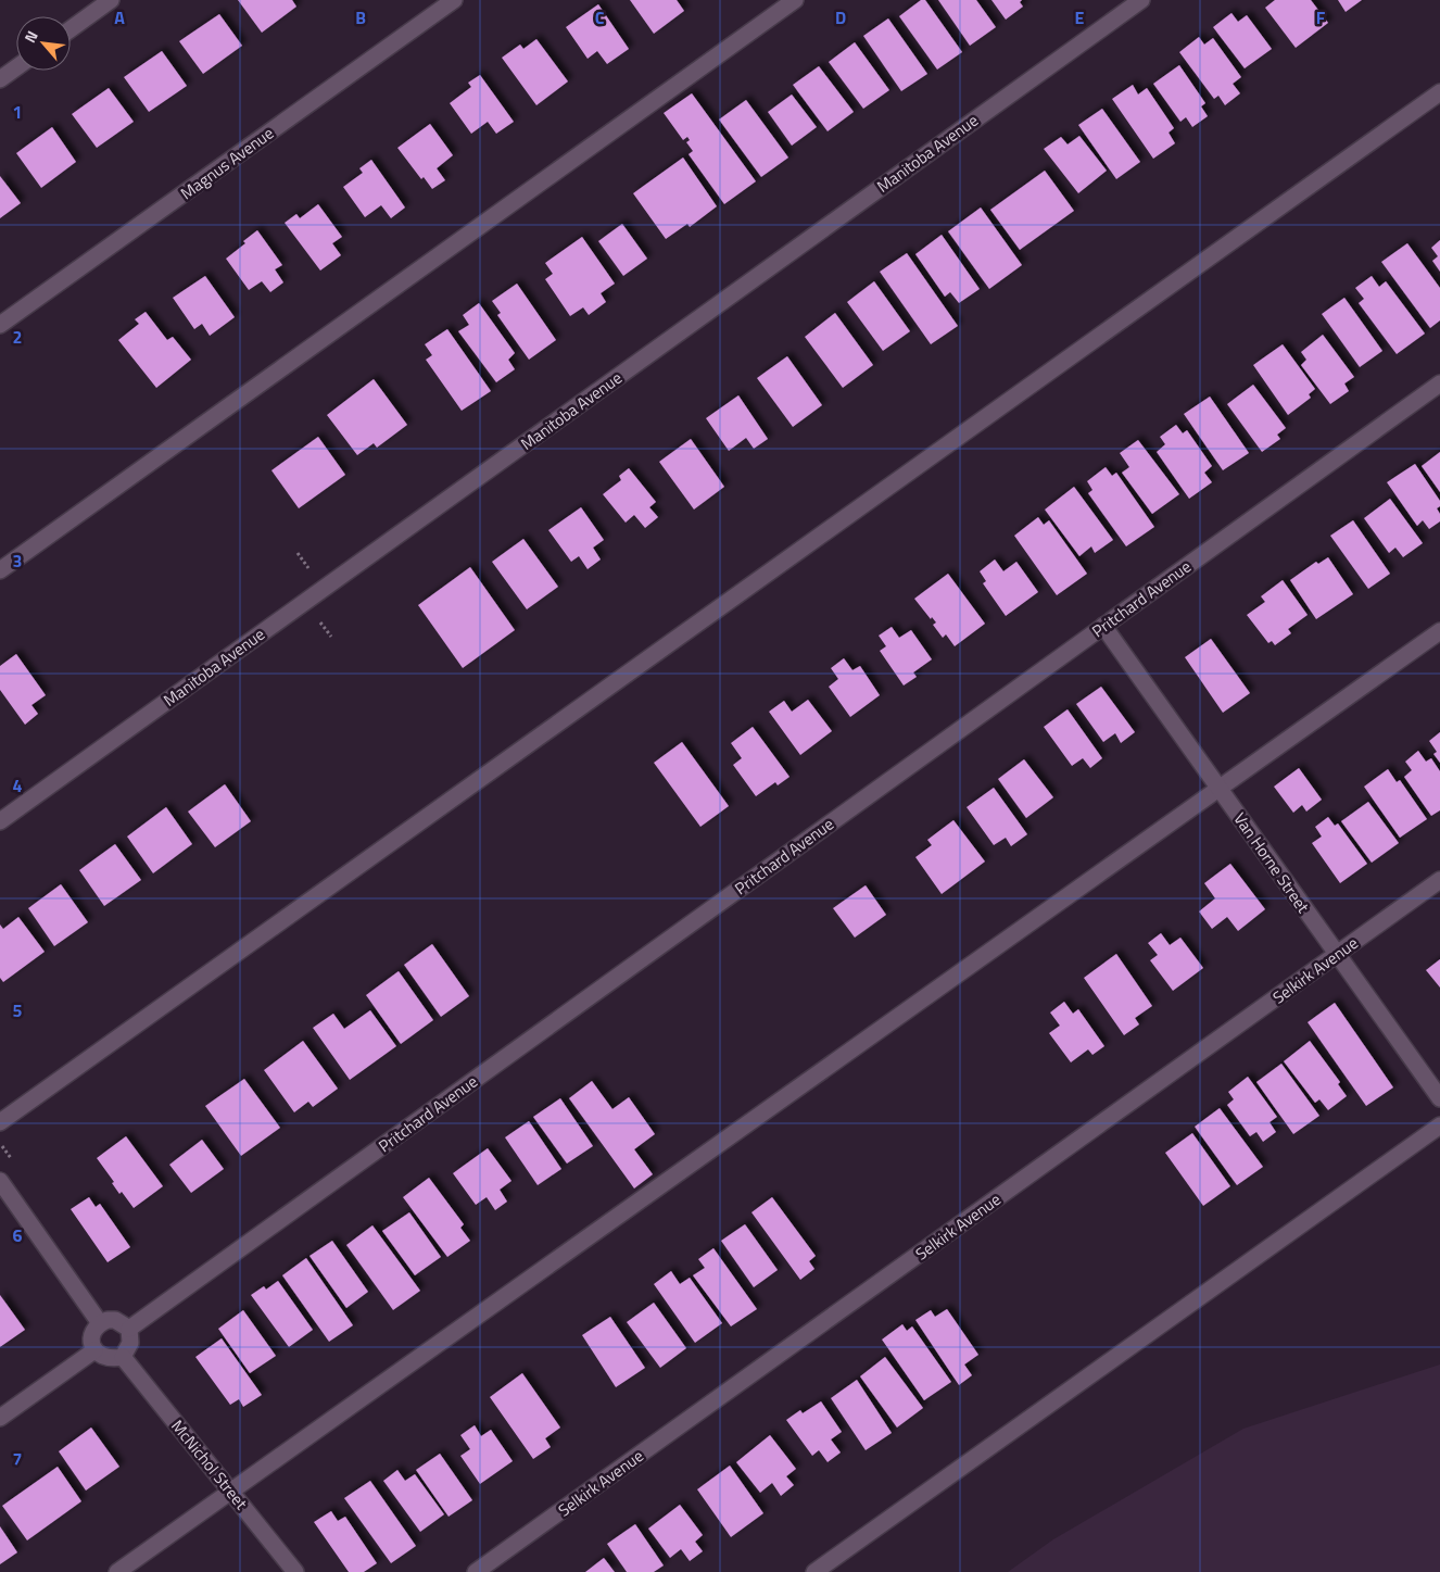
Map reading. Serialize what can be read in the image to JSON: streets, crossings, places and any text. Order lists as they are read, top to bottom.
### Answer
{
  "streets": {
    "street": [
      "Manitoba Avenue",
      "Magnus Avenue",
      "Pritchard Avenue",
      "Van Horne Street",
      "Selkirk Avenue",
      "McNichol Street"
    ]
  },
  "crossings": [
    ["Pritchard Avenue", "Van Horne Street"],
    ["Pritchard Avenue", "McNichol Street"],
    ["Van Horne Street", "Selkirk Avenue"]
  ],
  "north": "top left",
  "grid": {
    "columns": [
      "A",
      "B",
      "C",
      "D",
      "E",
      "F"
    ],
    "rows": [
      "1",
      "2",
      "3",
      "4",
      "5",
      "6",
      "7"
    ]
  }
}
